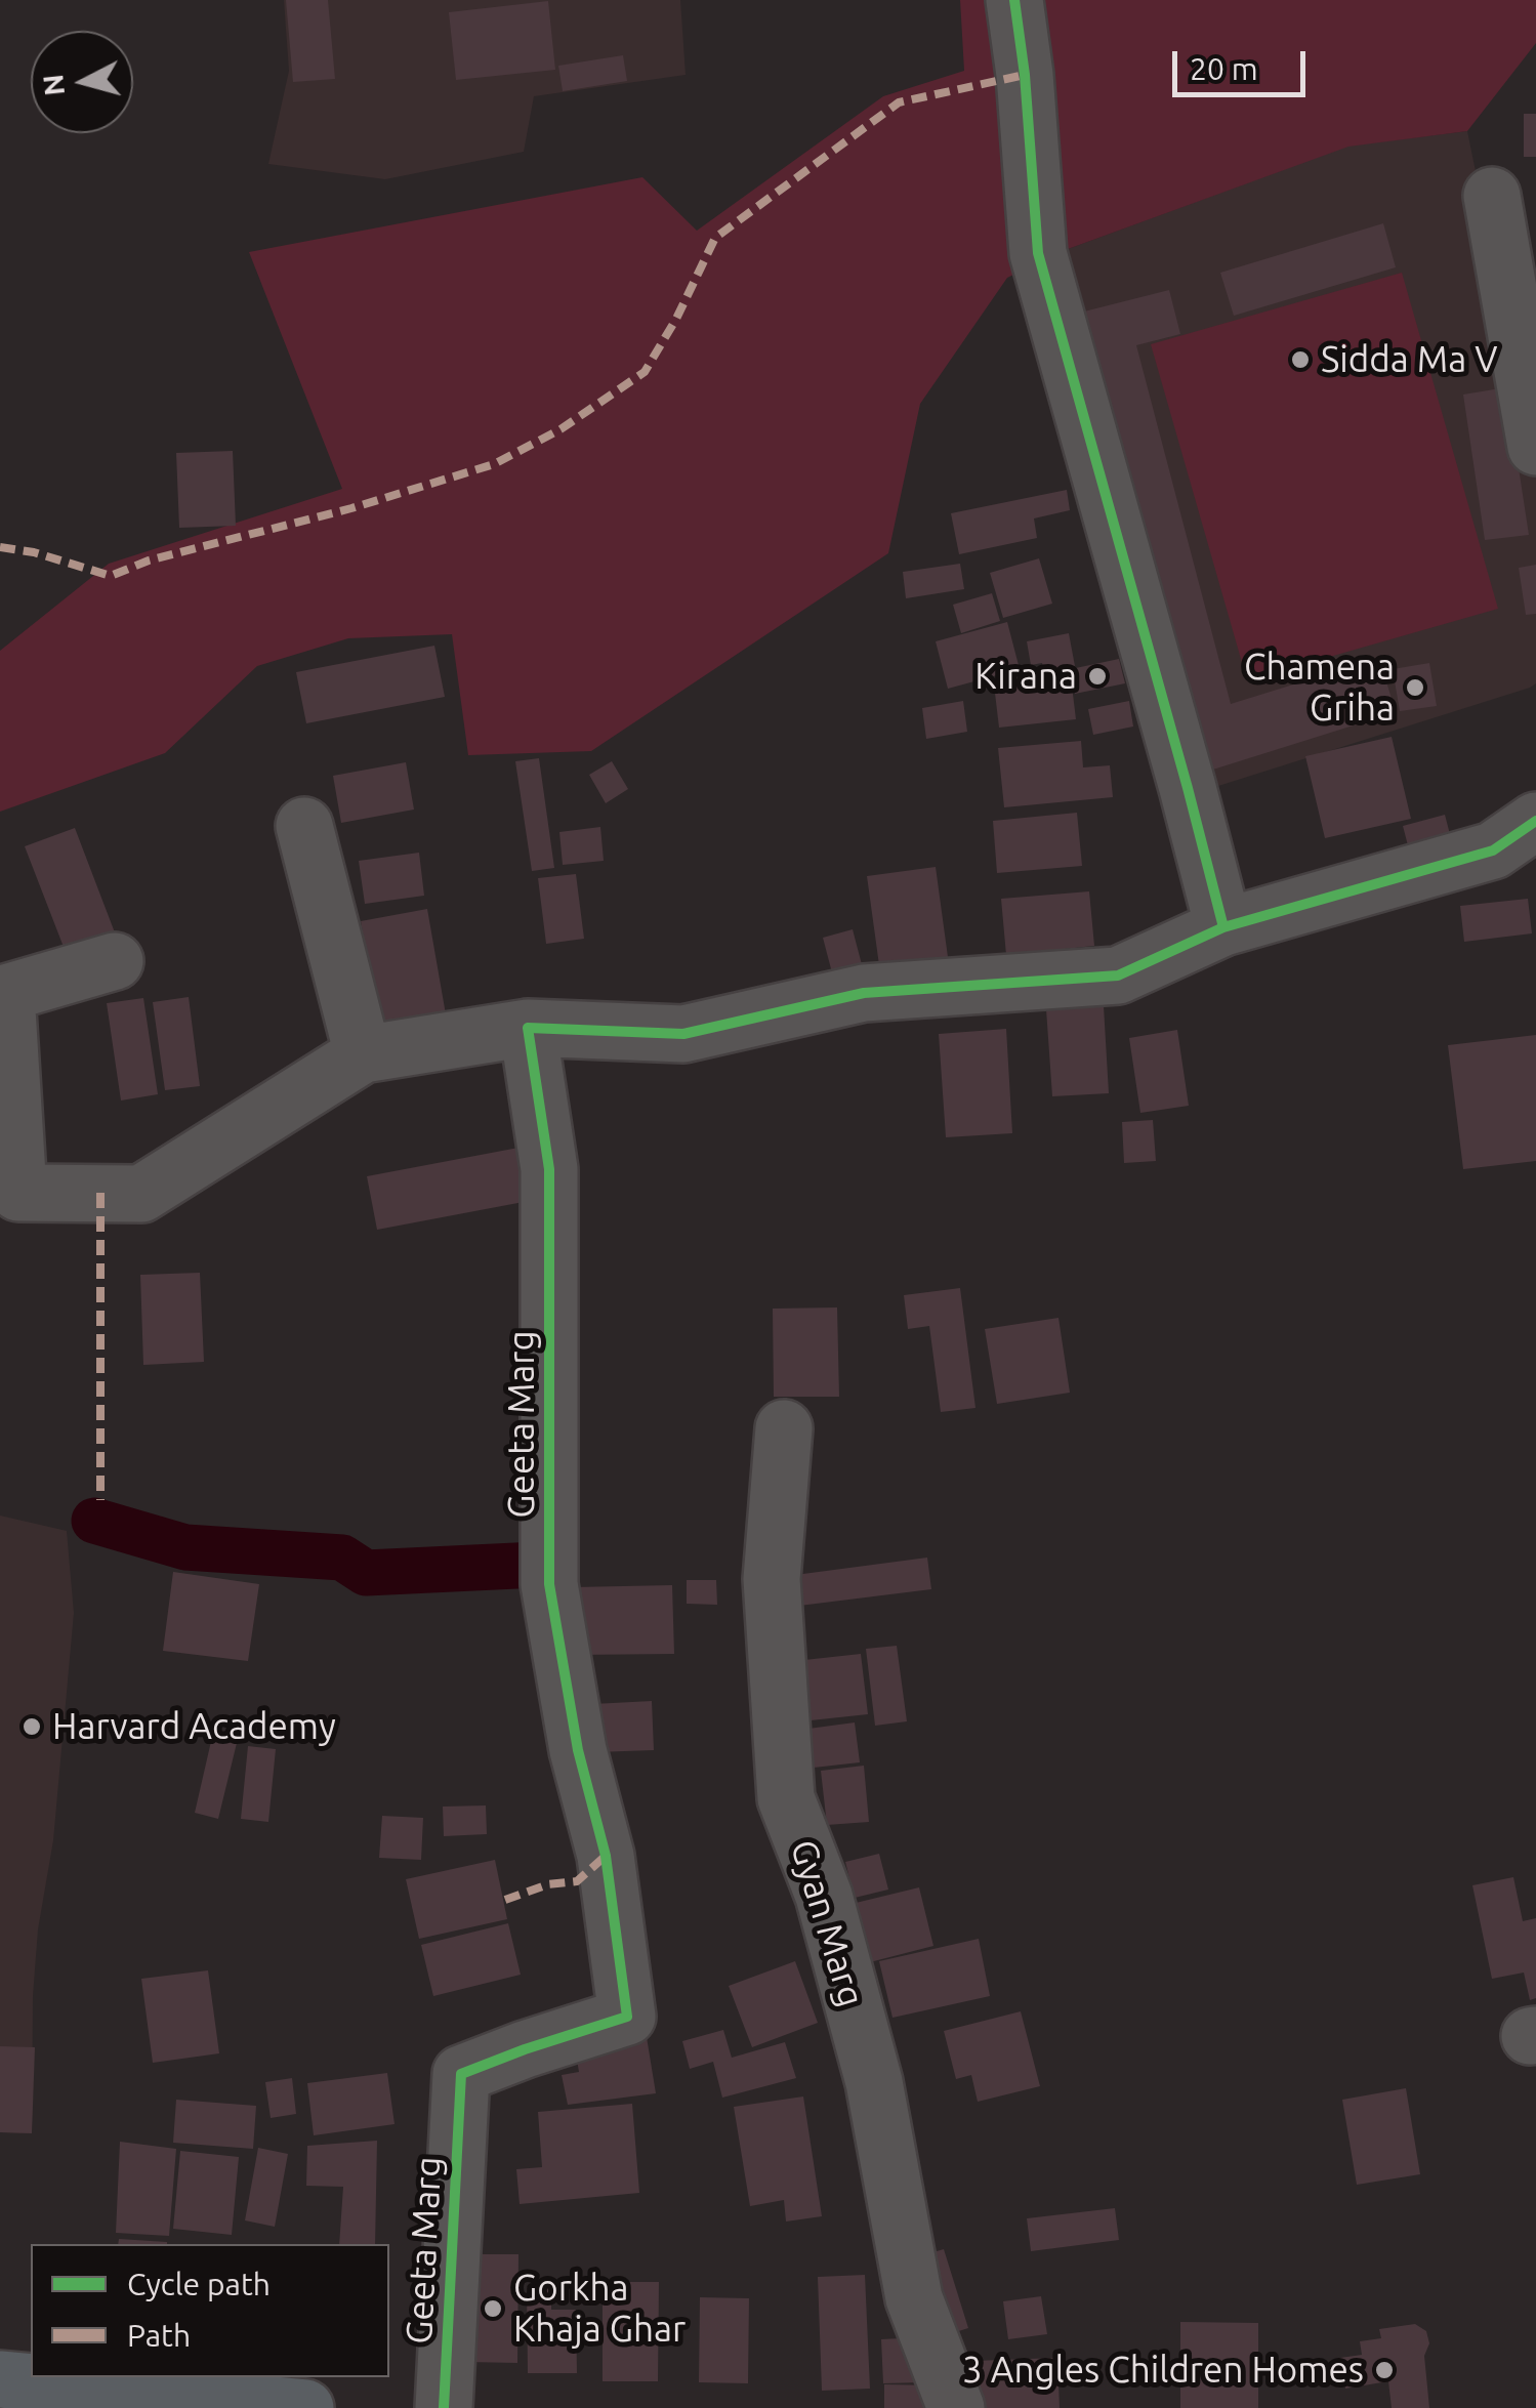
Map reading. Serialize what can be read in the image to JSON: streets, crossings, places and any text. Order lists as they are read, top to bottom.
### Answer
{
  "streets": {
    "street": ["Geeta Marg", "Gyan Marg"]
  },
  "places": [
    "Sidda Ma V",
    "Kirana",
    "Chamena Griha",
    "Harvard Academy",
    "Gorkha Khaja Ghar",
    "3 Angles Children Homes"
  ],
  "legend": ["Cycle path", "Path"],
  "scale_bar": "20 m",
  "north": "left"
}
